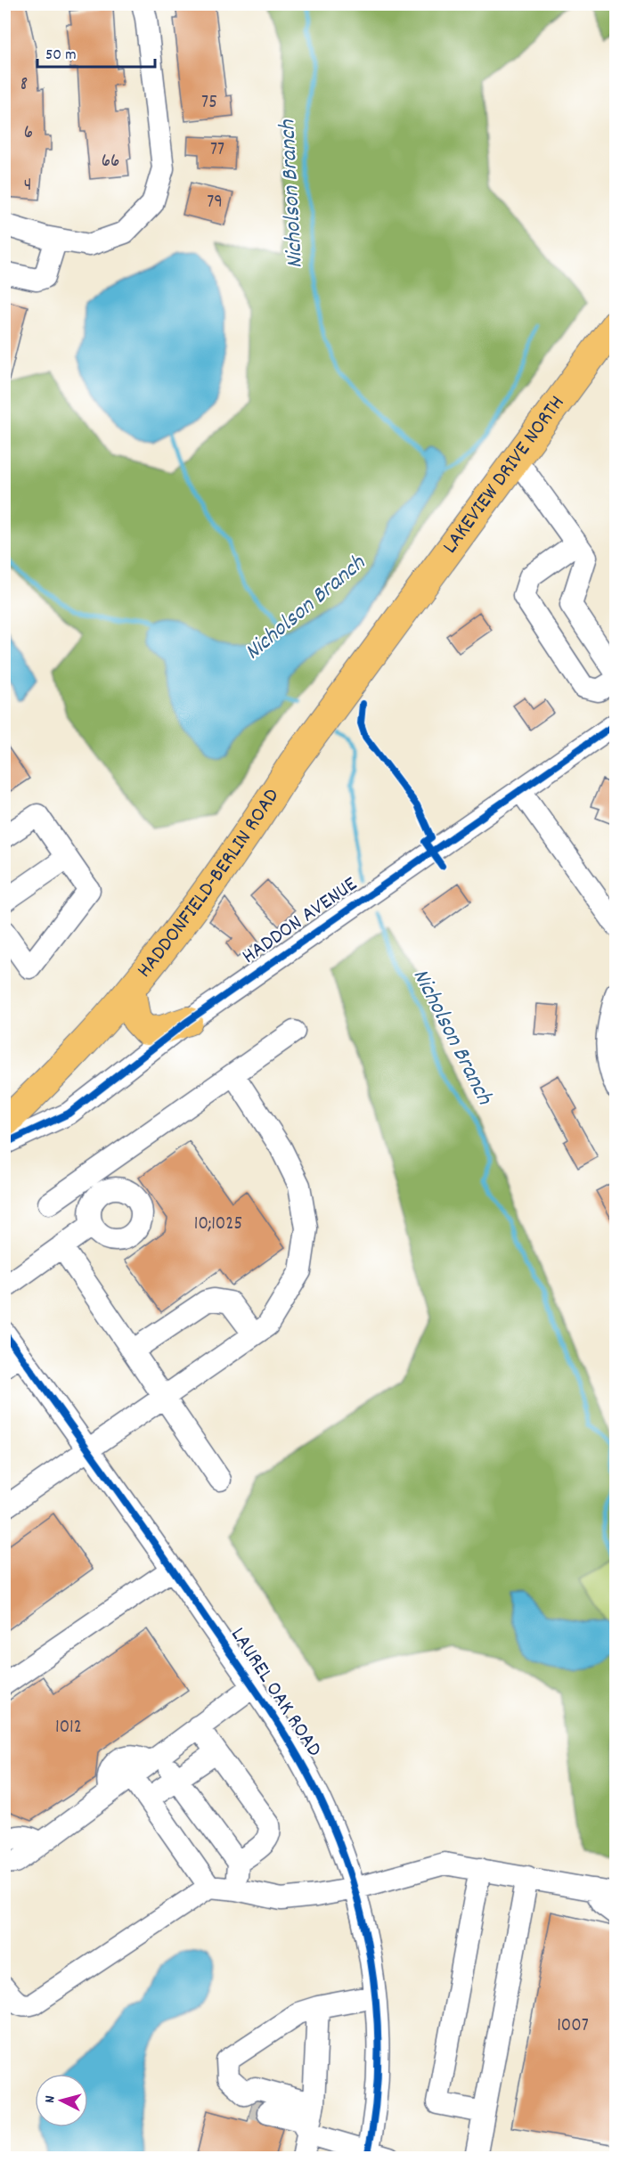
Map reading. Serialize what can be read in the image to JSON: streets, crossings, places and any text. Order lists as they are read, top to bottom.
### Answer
{
  "streets": {
    "main road": ["LAKEVIEW DRIVE NORTH", "HADDONFIELD-BERLIN ROAD"],
    "street": ["HADDON AVENUE", "LAUREL OAK ROAD"]
  },
  "crossings": [
    ["LAKEVIEW DRIVE NORTH", "HADDONFIELD-BERLIN ROAD"]
  ],
  "water": ["Nicholson Branch"],
  "house_numbers": [
    "8",
    "75",
    "6",
    "77",
    "66",
    "4",
    "79",
    "10;1025",
    "1012",
    "1007"
  ],
  "scale_bar": "50 m",
  "north": "left"
}
